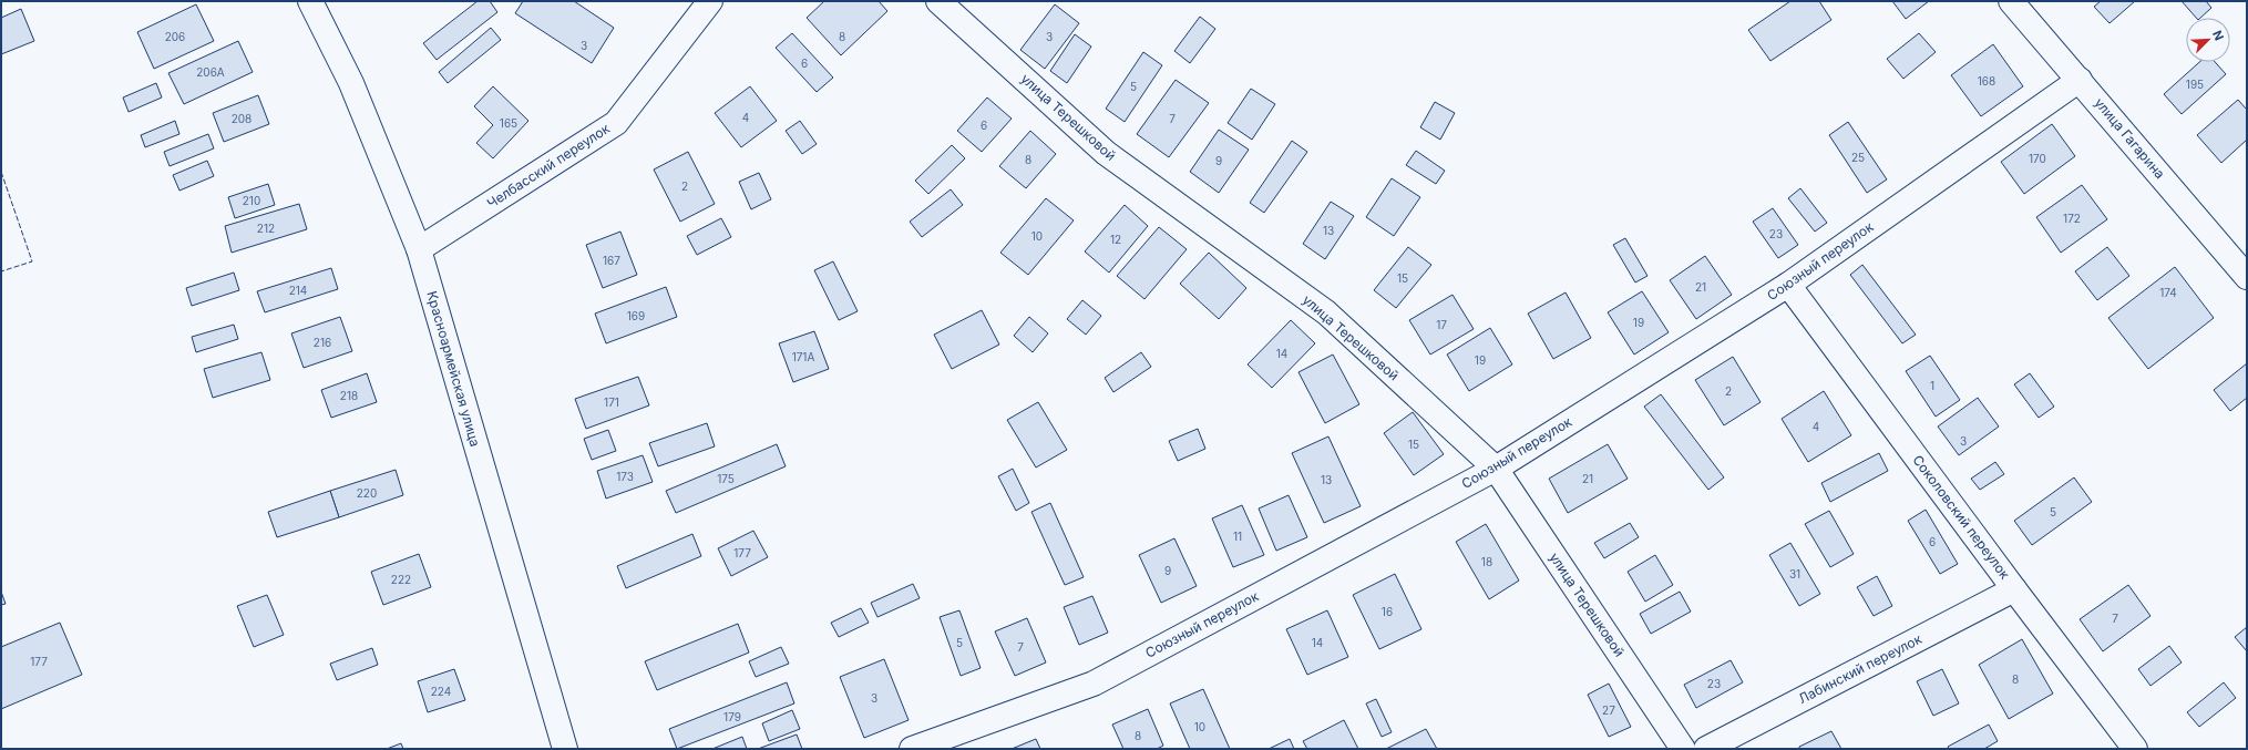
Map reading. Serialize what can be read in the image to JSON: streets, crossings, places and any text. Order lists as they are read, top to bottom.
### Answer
{
  "streets": {
    "street": [
      "улица Терешковой",
      "улица Гагарина",
      "Челбасский переулок",
      "Союзный переулок",
      "Красноармейская улица",
      "Соколовский переулок",
      "Лабинский переулок"
    ]
  },
  "crossings": [
    ["улица Терешковой", "Союзный переулок"],
    ["улица Гагарина", "Союзный переулок"],
    ["Челбасский переулок", "Красноармейская улица"],
    ["Союзный переулок", "Соколовский переулок"],
    ["Соколовский переулок", "Лабинский переулок"]
  ],
  "house_numbers": [
    "206",
    "8",
    "3",
    "3",
    "6",
    "206А",
    "168",
    "195",
    "5",
    "4",
    "208",
    "7",
    "165",
    "6",
    "25",
    "170",
    "8",
    "9",
    "2",
    "210",
    "172",
    "212",
    "13",
    "23",
    "10",
    "12",
    "167",
    "15",
    "21",
    "214",
    "174",
    "169",
    "19",
    "17",
    "216",
    "14",
    "171А",
    "19",
    "1",
    "2",
    "218",
    "171",
    "4",
    "3",
    "15",
    "173",
    "175",
    "21",
    "13",
    "220",
    "5",
    "11",
    "6",
    "177",
    "18",
    "9",
    "31",
    "222",
    "16",
    "7",
    "5",
    "14",
    "7",
    "177",
    "8",
    "23",
    "224",
    "3",
    "27",
    "179",
    "10",
    "8"
  ],
  "north": "top right"
}
